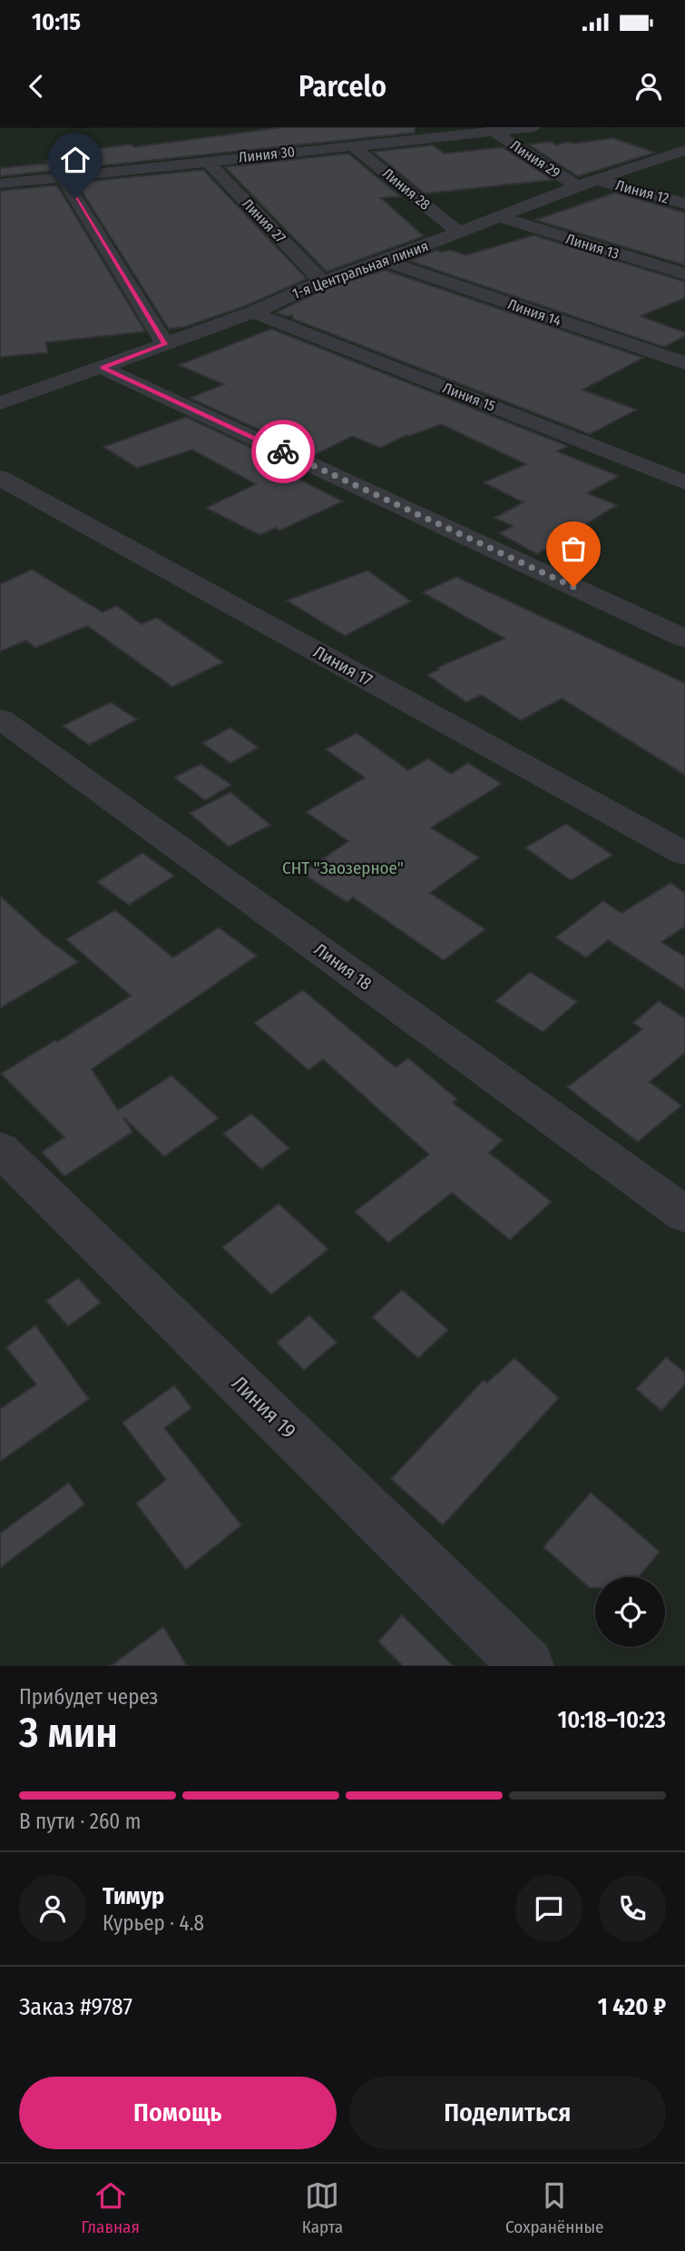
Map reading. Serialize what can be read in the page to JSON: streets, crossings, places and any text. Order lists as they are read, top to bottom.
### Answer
{
  "streets": {
    "street": [
      "Линия 30",
      "Линия 29",
      "Линия 28",
      "Линия 12",
      "Линия 27",
      "Линия 13",
      "1-я Центральная линия",
      "Линия 14",
      "Линия 15",
      "Линия 17",
      "Линия 18",
      "Линия 19"
    ]
  },
  "crossings": [
    ["Линия 30", "Линия 29"],
    ["Линия 30", "Линия 28"],
    ["Линия 30", "Линия 27"],
    ["Линия 29", "1-я Центральная линия"],
    ["Линия 28", "1-я Центральная линия"],
    ["Линия 12", "1-я Центральная линия"],
    ["Линия 27", "1-я Центральная линия"],
    ["Линия 13", "1-я Центральная линия"],
    ["1-я Центральная линия", "Линия 14"],
    ["1-я Центральная линия", "Линия 15"]
  ],
  "parks": ["СНТ \"Заозерное\""],
  "page": {
    "status": "10:15",
    "header": "Parcelo",
    "heading": ["3 мин", "Прибудет через", "10:18–10:23"],
    "panel": [
      "Тимур",
      "Курьер · 4.8",
      "Заказ #9787",
      "1 420 ₽"
    ],
    "bar": "В пути · 260 m",
    "buttons": ["Помощь", "Поделиться"],
    "tabs": ["Главная", "Карта", "Сохранённые"]
  }
}
